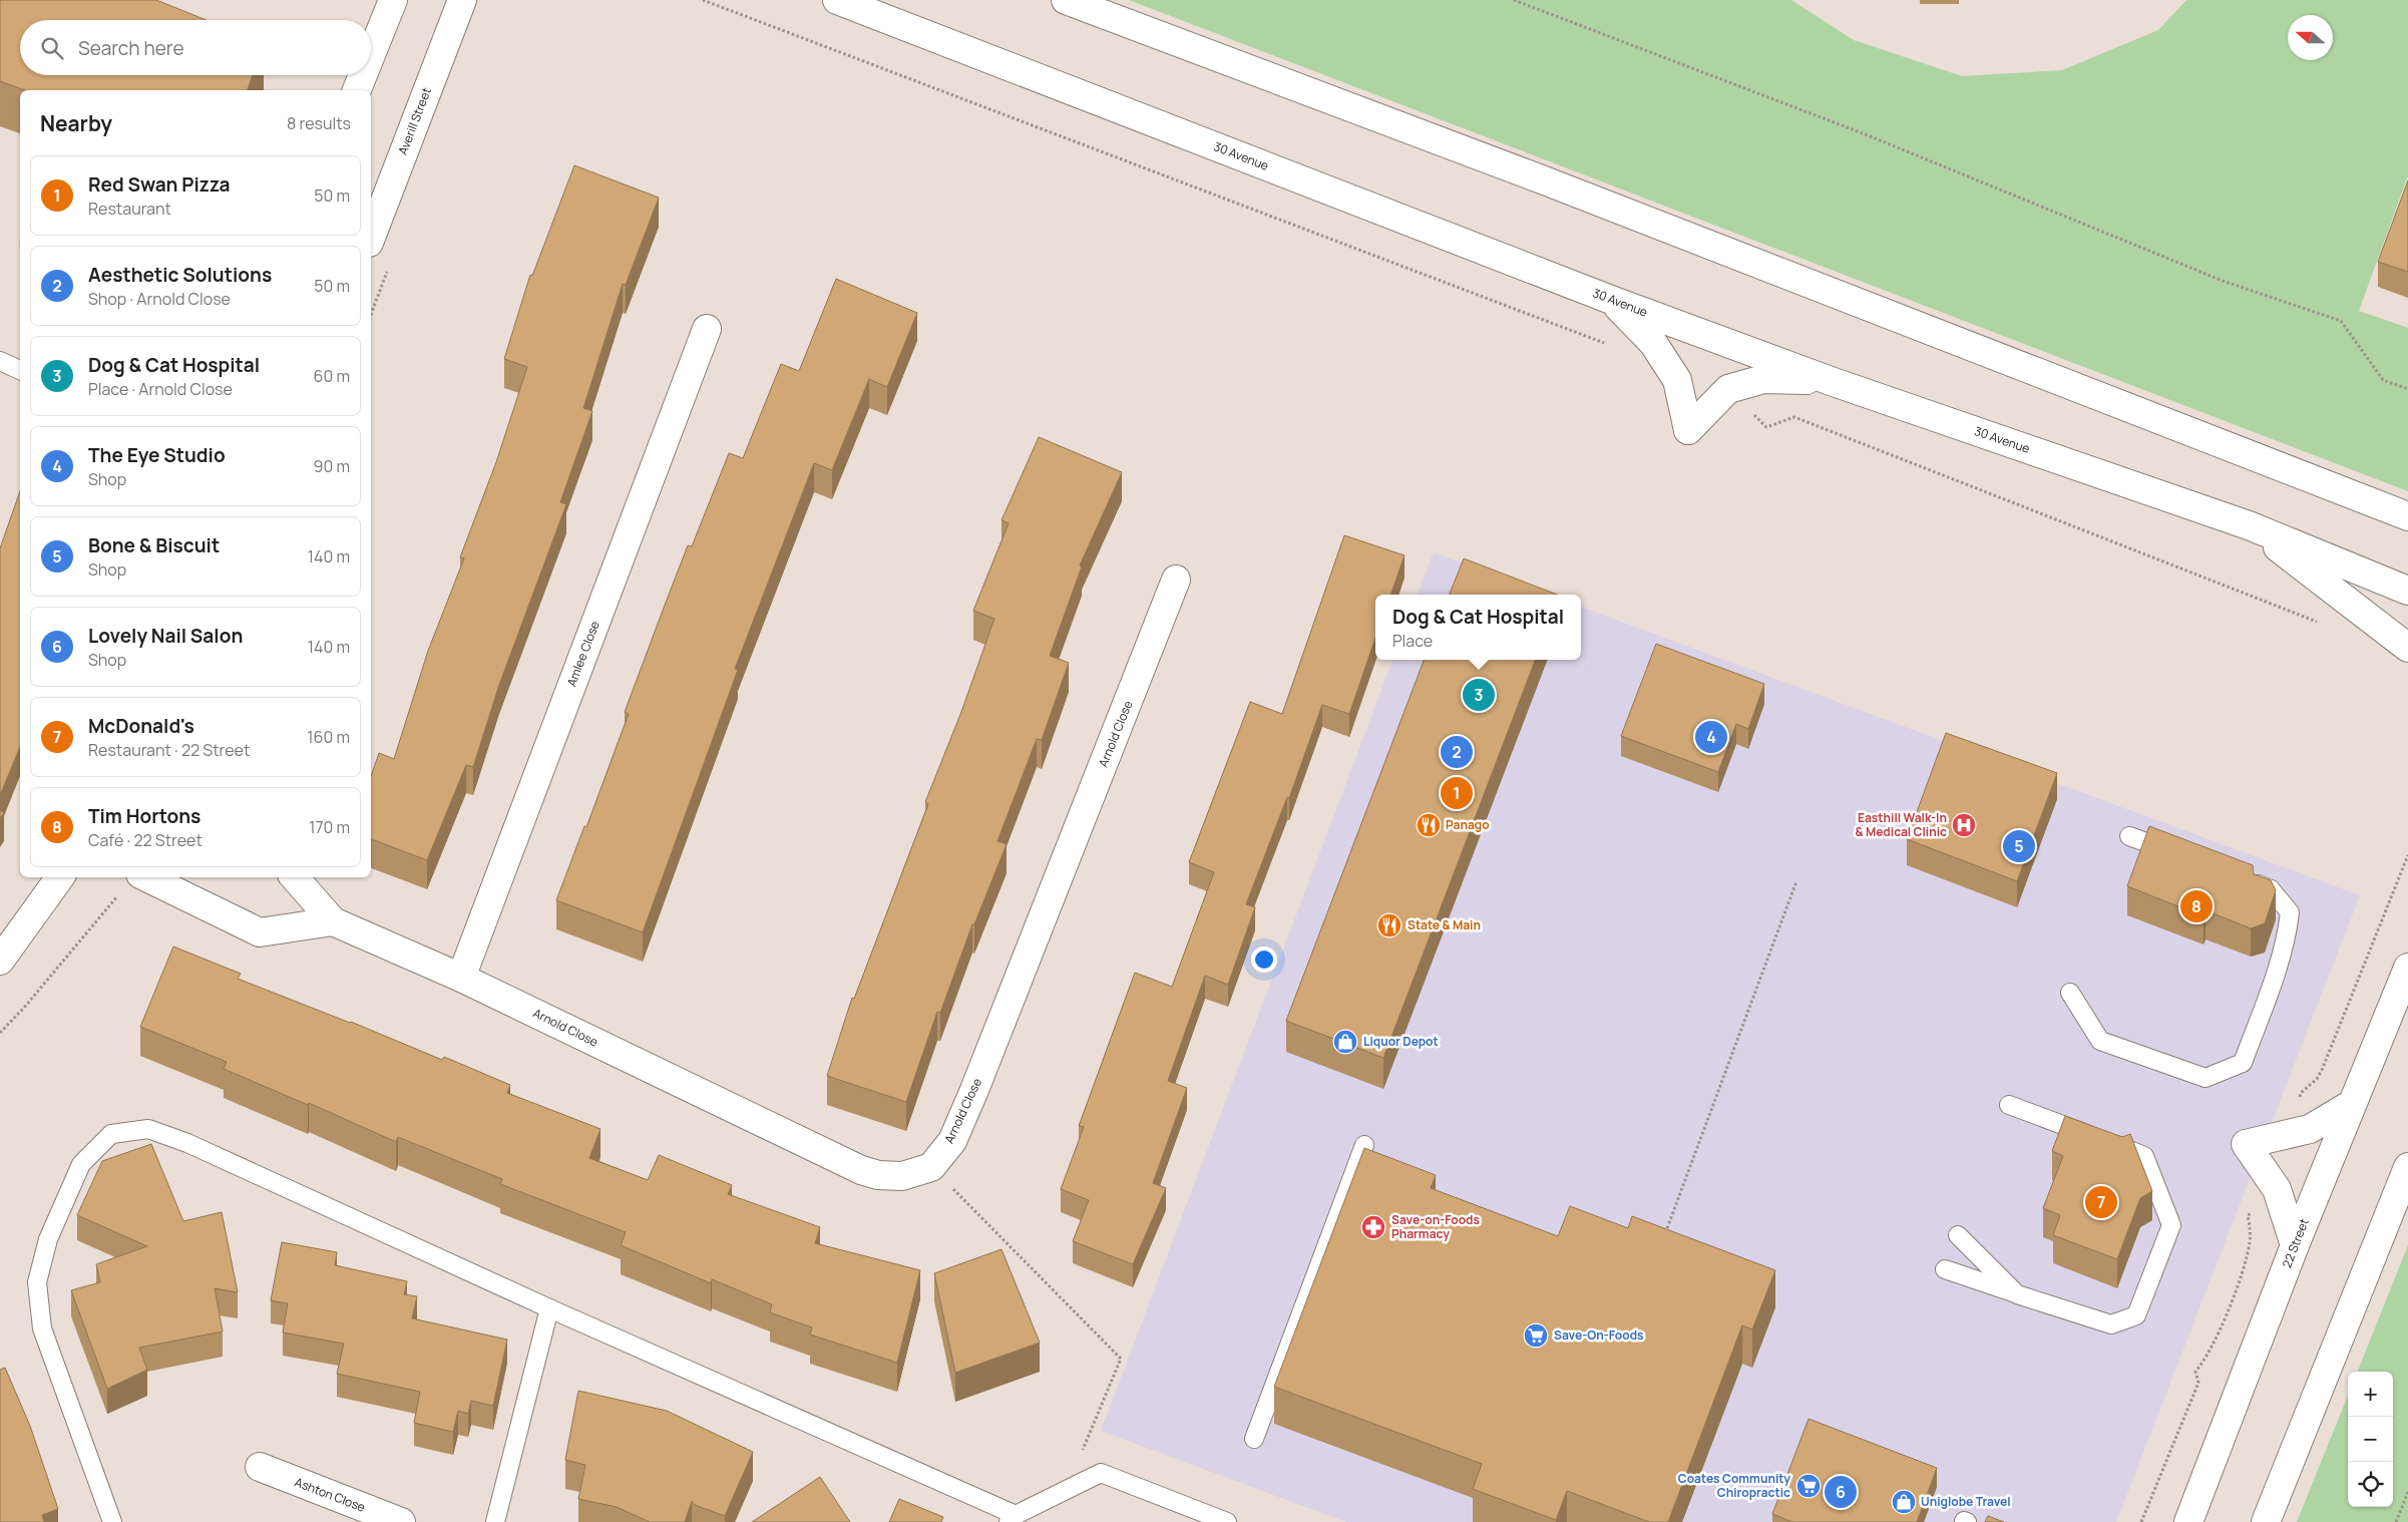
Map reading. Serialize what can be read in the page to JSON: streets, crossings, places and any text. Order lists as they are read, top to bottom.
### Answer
{
  "streets": {
    "main road": [
      "Averill Street",
      "30 Avenue",
      "Amlee Close",
      "Arnold Close",
      "22 Street",
      "Ashton Close"
    ]
  },
  "crossings": [
    ["Amlee Close", "Arnold Close"]
  ],
  "places": {
    "restaurant": ["Panago", "State & Main"],
    "hospital": ["Easthill Walk-In & Medical Clinic"],
    "shop": ["Liquor Depot", "Uniglobe Travel"],
    "pharmacy": ["Save-on-Foods Pharmacy"],
    "supermarket": ["Save-On-Foods", "Coates Community Chiropractic"]
  },
  "north": "left",
  "page": {
    "search": "Search here",
    "heading": ["Nearby", "8 results"],
    "list": [
      {
        "mark": "1",
        "name": "Red Swan Pizza",
        "note": "Restaurant",
        "value": "50 m"
      },
      {
        "mark": "2",
        "name": "Aesthetic Solutions",
        "note": "Shop · Arnold Close",
        "value": "50 m"
      },
      {
        "mark": "3",
        "name": "Dog & Cat Hospital",
        "note": "Place · Arnold Close",
        "value": "60 m"
      },
      {
        "mark": "4",
        "name": "The Eye Studio",
        "note": "Shop",
        "value": "90 m"
      },
      {
        "mark": "5",
        "name": "Bone & Biscuit",
        "note": "Shop",
        "value": "140 m"
      },
      {
        "mark": "6",
        "name": "Lovely Nail Salon",
        "note": "Shop",
        "value": "140 m"
      },
      {
        "mark": "7",
        "name": "McDonald's",
        "note": "Restaurant · 22 Street",
        "value": "160 m"
      },
      {
        "mark": "8",
        "name": "Tim Hortons",
        "note": "Café · 22 Street",
        "value": "170 m"
      }
    ],
    "popup": ["Dog & Cat Hospital", "Place"],
    "pins": [
      "3",
      "4",
      "2",
      "1",
      "5",
      "8",
      "7",
      "6"
    ],
    "map_buttons": ["+", "−"]
  }
}
